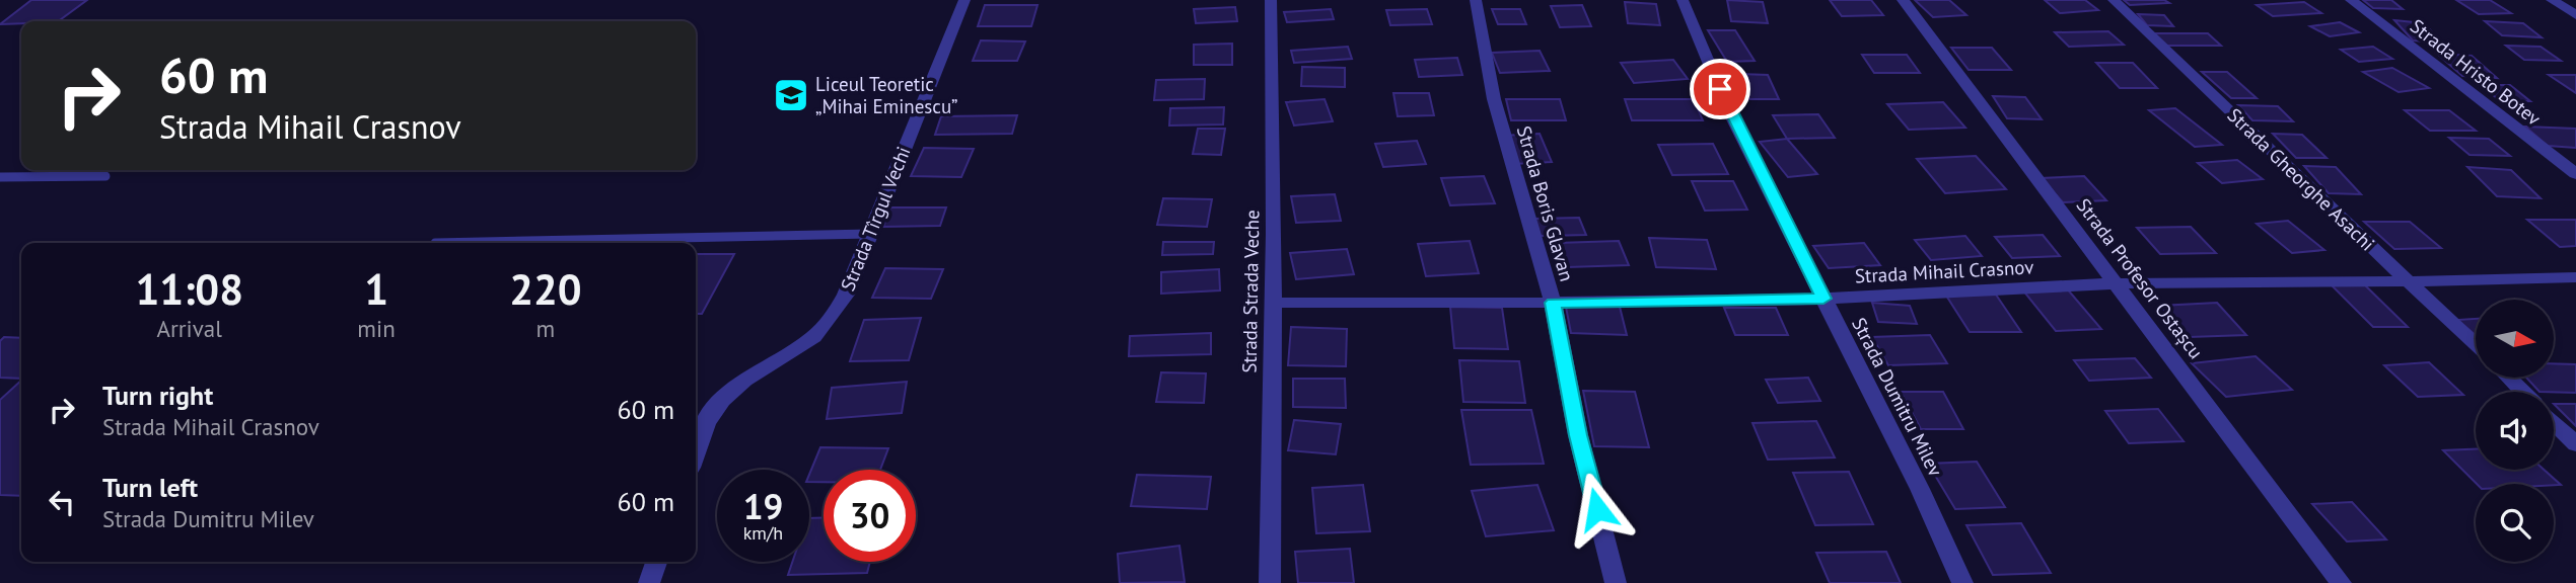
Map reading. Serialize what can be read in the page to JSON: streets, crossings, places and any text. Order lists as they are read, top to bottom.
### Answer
{
  "streets": {
    "street": [
      "Strada Hristo Botev",
      "Strada Gheorghe Asachi",
      "Strada Boris Glavan",
      "Strada Tîrgul Vechi",
      "Strada Mihail Crasnov",
      "Strada Profesor Ostașcu",
      "Strada Strada Veche",
      "Strada Dumitru Milev"
    ]
  },
  "crossings": [
    ["Strada Gheorghe Asachi", "Strada Mihail Crasnov"],
    ["Strada Boris Glavan", "Strada Mihail Crasnov"],
    ["Strada Mihail Crasnov", "Strada Profesor Ostașcu"],
    ["Strada Mihail Crasnov", "Strada Strada Veche"],
    ["Strada Mihail Crasnov", "Strada Dumitru Milev"]
  ],
  "places": {
    "school or university": ["Liceul Teoretic „Mihai Eminescu”"]
  },
  "north": "right",
  "page": {
    "turn": ["60 m", "Strada Mihail Crasnov"],
    "eta": [
      "11:08",
      "Arrival",
      "1",
      "min",
      "220",
      "m"
    ],
    "list": [
      {
        "name": "Turn right",
        "note": "Strada Mihail Crasnov",
        "value": "60 m"
      },
      {
        "name": "Turn left",
        "note": "Strada Dumitru Milev",
        "value": "60 m"
      }
    ],
    "speed": "19 km/h",
    "limit": "30"
  }
}
